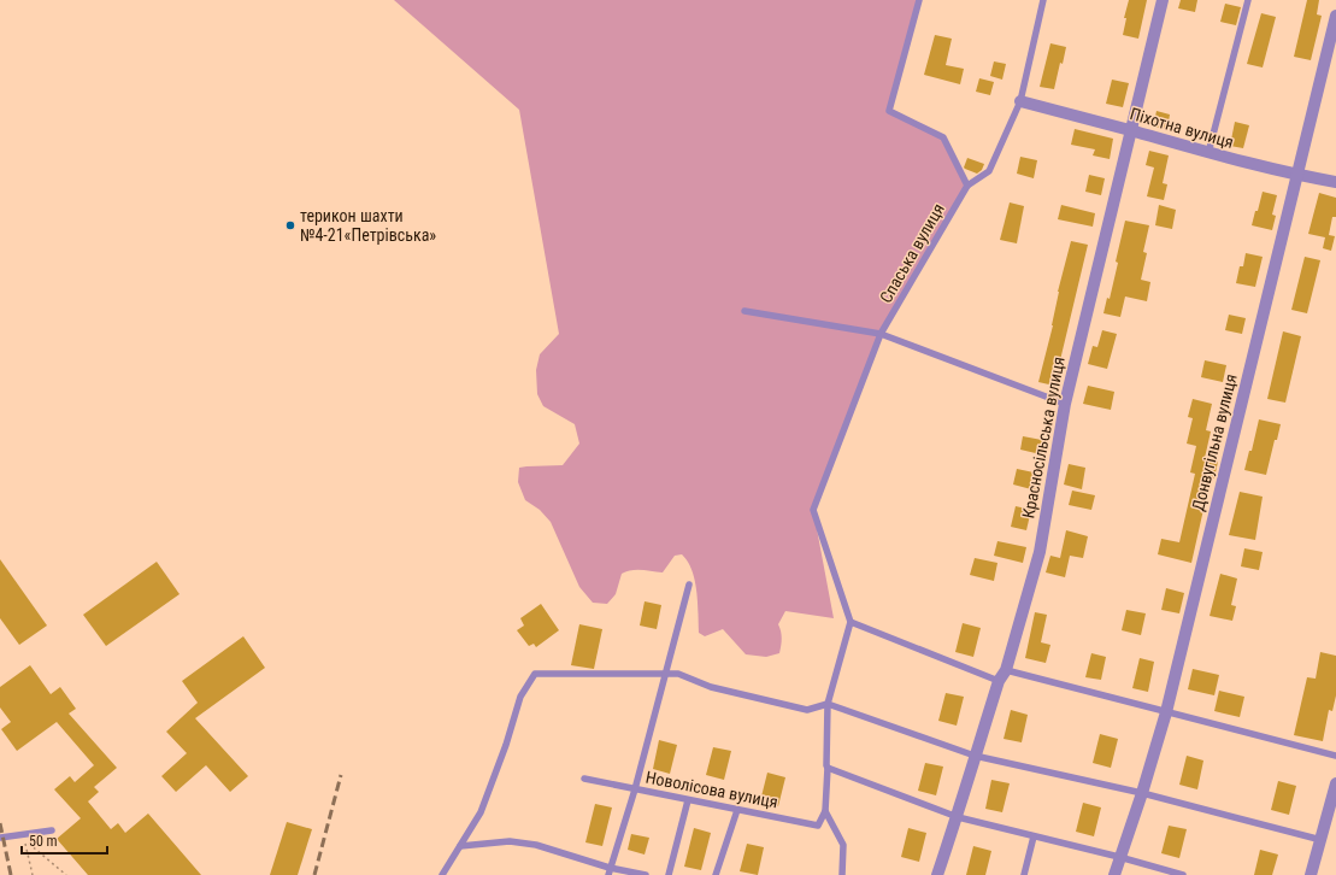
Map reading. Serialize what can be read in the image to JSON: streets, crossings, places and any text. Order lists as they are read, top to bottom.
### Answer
{
  "streets": {
    "street": ["Піхотна вулиця", "Красносільська вулиця", "Донвугільна вулиця"],
    "lane": ["Спаська вулиця", "Новолісова вулиця"]
  },
  "crossings": [
    ["Піхотна вулиця", "Спаська вулиця"],
    ["Піхотна вулиця", "Красносільська вулиця"],
    ["Піхотна вулиця", "Донвугільна вулиця"]
  ],
  "places": ["терикон шахти №4-21«Петрівська»"],
  "scale_bar": "50 m"
}
